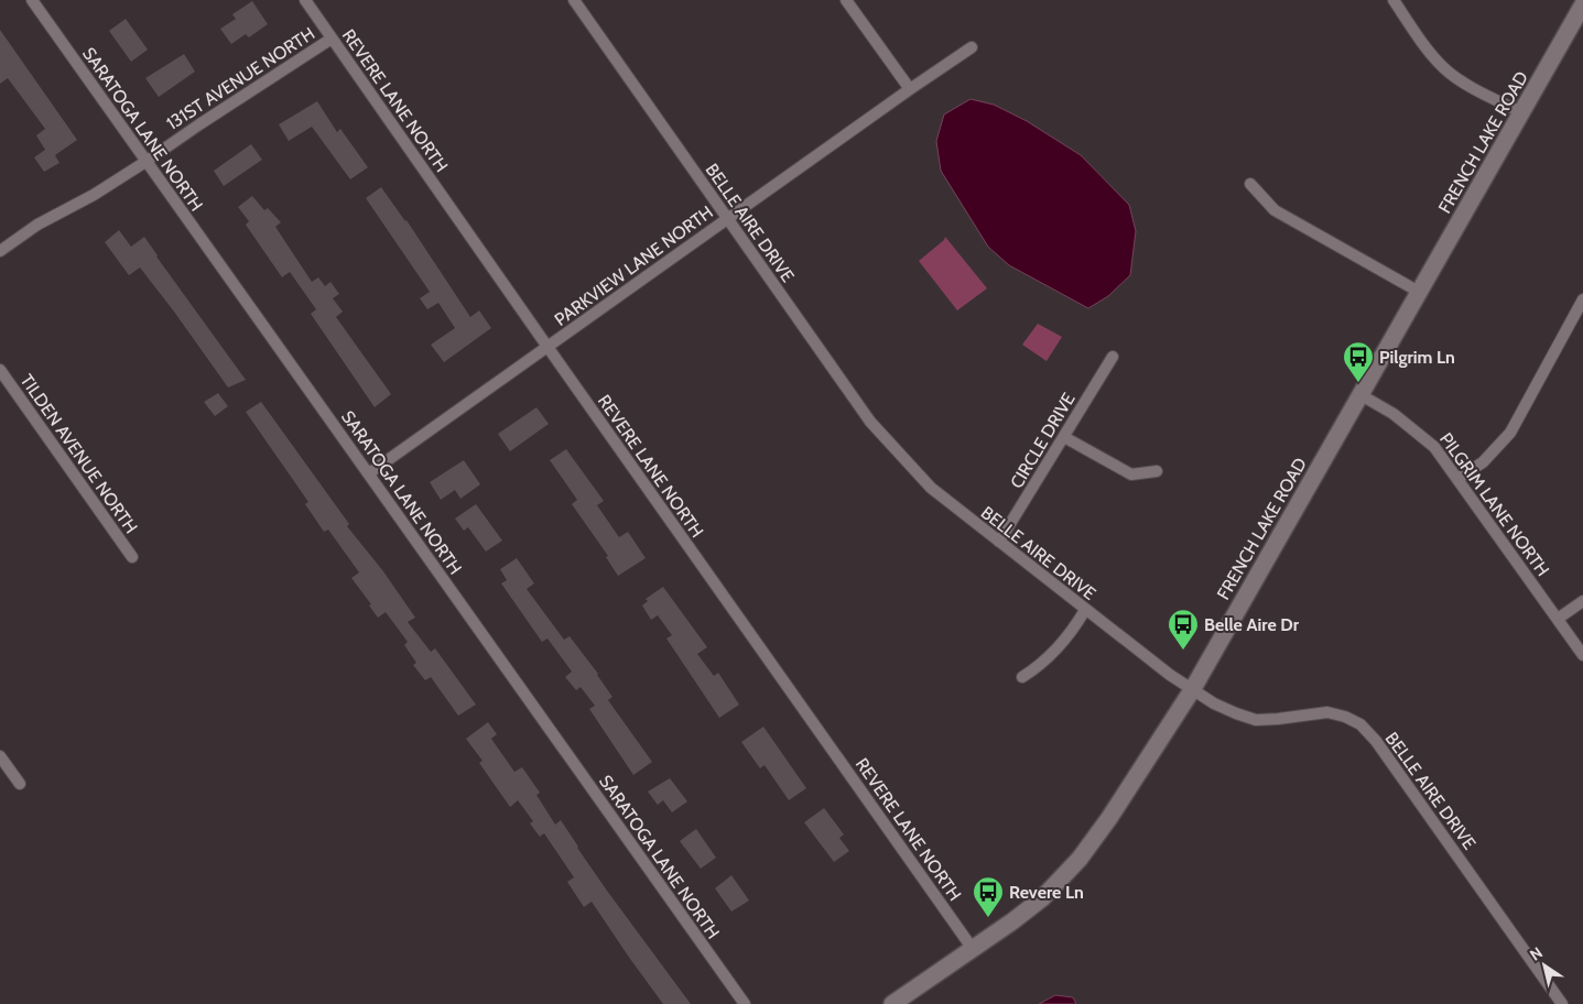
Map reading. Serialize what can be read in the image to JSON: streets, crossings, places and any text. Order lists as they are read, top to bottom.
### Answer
{
  "streets": {
    "street": [
      "131ST AVENUE NORTH",
      "REVERE LANE NORTH",
      "SARATOGA LANE NORTH",
      "FRENCH LAKE ROAD",
      "BELLE AIRE DRIVE",
      "PARKVIEW LANE NORTH",
      "CIRCLE DRIVE",
      "TILDEN AVENUE NORTH",
      "PILGRIM LANE NORTH"
    ]
  },
  "crossings": [
    ["131ST AVENUE NORTH", "REVERE LANE NORTH"],
    ["131ST AVENUE NORTH", "SARATOGA LANE NORTH"],
    ["REVERE LANE NORTH", "FRENCH LAKE ROAD"],
    ["REVERE LANE NORTH", "PARKVIEW LANE NORTH"],
    ["SARATOGA LANE NORTH", "PARKVIEW LANE NORTH"],
    ["FRENCH LAKE ROAD", "BELLE AIRE DRIVE"],
    ["FRENCH LAKE ROAD", "PILGRIM LANE NORTH"],
    ["BELLE AIRE DRIVE", "PARKVIEW LANE NORTH"],
    ["BELLE AIRE DRIVE", "CIRCLE DRIVE"]
  ],
  "places": {
    "bus stop": ["Pilgrim Ln", "Belle Aire Dr", "Revere Ln"]
  },
  "north": "top left"
}
